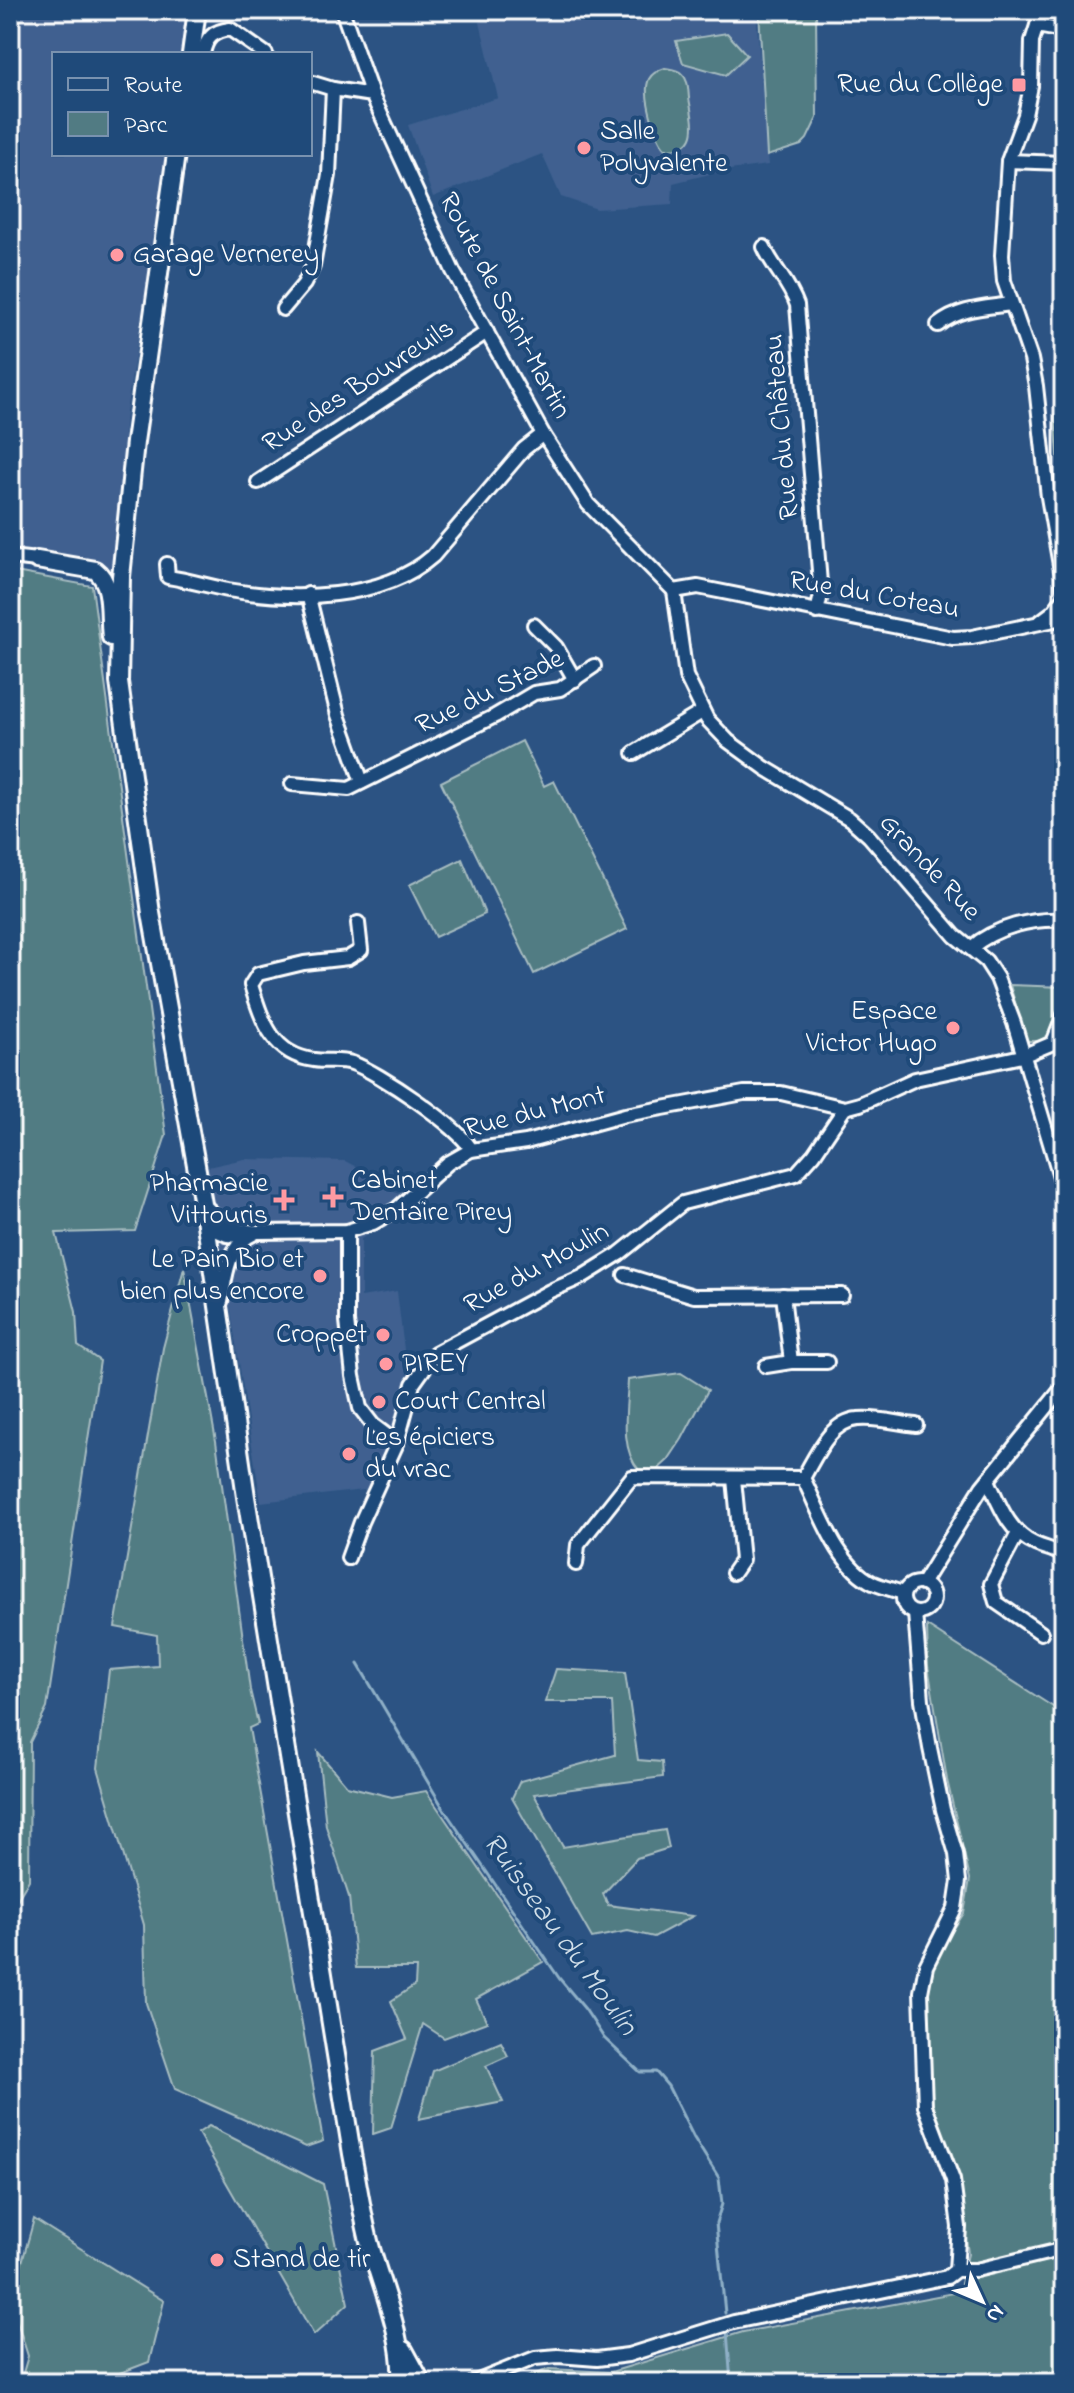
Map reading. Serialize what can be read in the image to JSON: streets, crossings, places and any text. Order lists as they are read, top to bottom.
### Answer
{
  "streets": {
    "street": [
      "Route de Saint-Martin",
      "Rue des Bouvreuils",
      "Rue du Château",
      "Rue du Coteau",
      "Rue du Stade",
      "Grande Rue",
      "Rue du Mont",
      "Rue du Moulin"
    ]
  },
  "crossings": [
    ["Route de Saint-Martin", "Rue des Bouvreuils"],
    ["Route de Saint-Martin", "Rue du Coteau"],
    ["Route de Saint-Martin", "Grande Rue"],
    ["Rue du Château", "Rue du Coteau"],
    ["Rue du Coteau", "Grande Rue"],
    ["Rue du Mont", "Rue du Moulin"]
  ],
  "water": ["Ruisseau du Moulin"],
  "places": {
    "transit": ["Rue du Collège"],
    "other": [
      "Salle Polyvalente",
      "Garage Vernerey",
      "Espace Victor Hugo",
      "Le Pain Bio et bien plus encore",
      "Croppet",
      "PIREY",
      "Court Central",
      "Les épiciers du vrac",
      "Stand de tir"
    ],
    "health": ["Cabinet Dentaire Pirey", "Pharmacie Vittouris"]
  },
  "legend": ["Route", "Parc"],
  "north": "bottom right"
}
